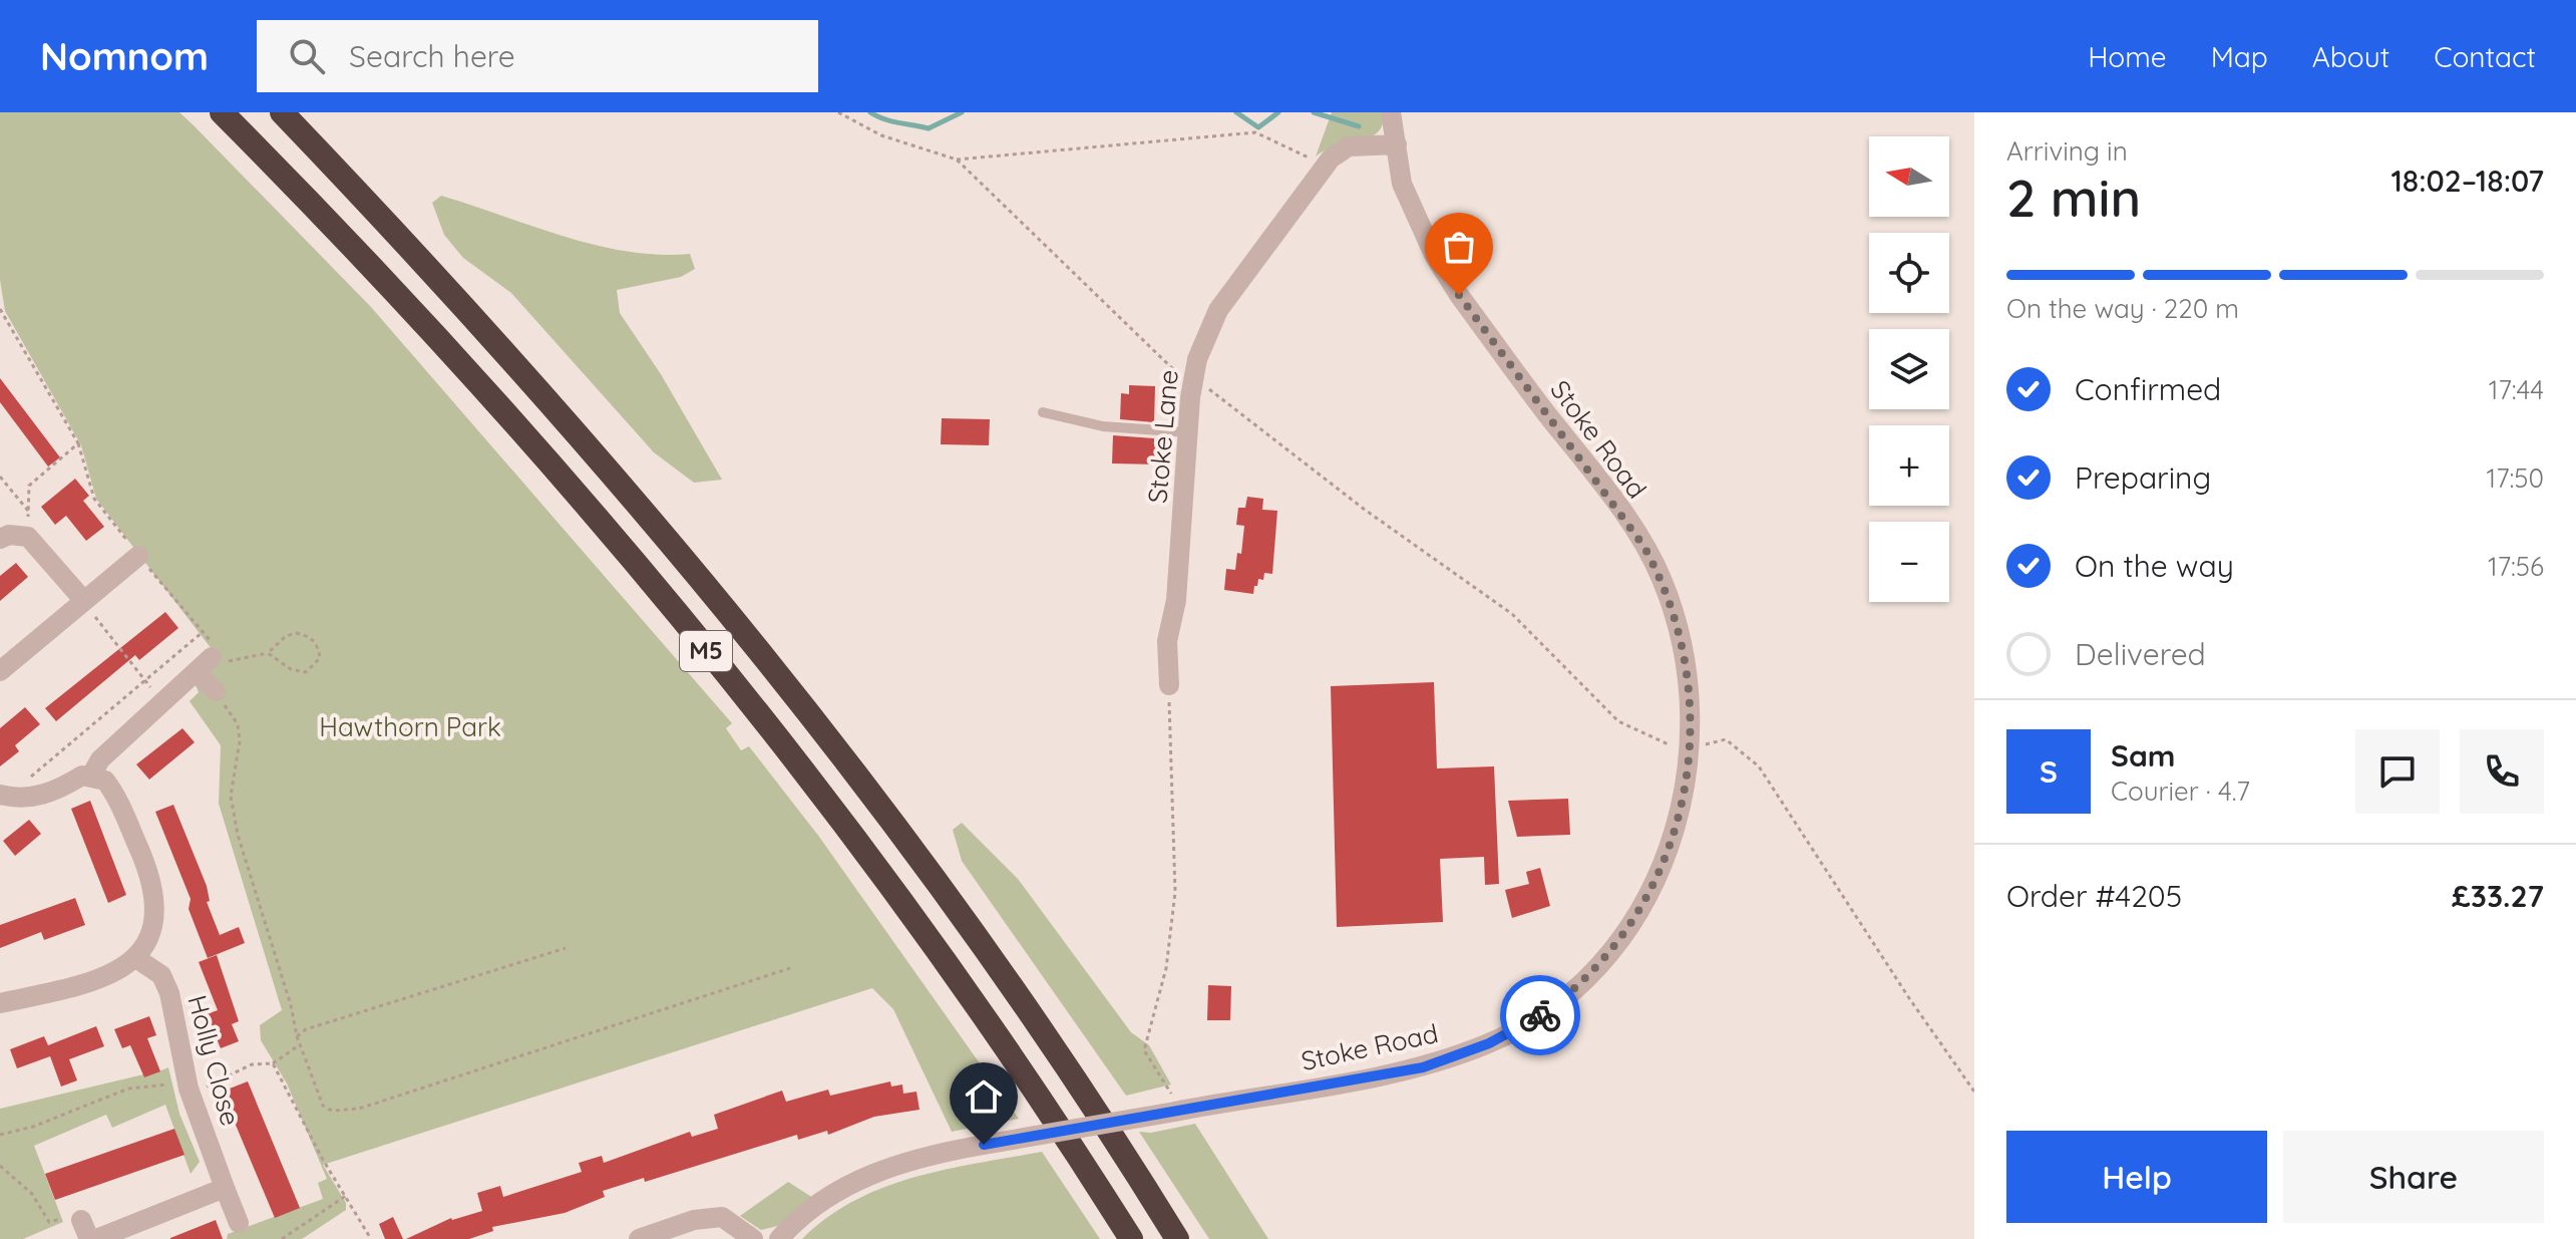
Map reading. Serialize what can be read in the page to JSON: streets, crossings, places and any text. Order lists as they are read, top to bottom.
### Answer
{
  "streets": {
    "highway": ["M5"],
    "street": ["Stoke Lane", "Stoke Road", "Holly Close"]
  },
  "crossings": [
    ["Stoke Lane", "Stoke Road"]
  ],
  "parks": ["Hawthorn Park"],
  "north": "left",
  "page": {
    "header": "Nomnom",
    "search": "Search here",
    "nav": [
      "Home",
      "Map",
      "About",
      "Contact"
    ],
    "heading": ["2 min", "Arriving in", "18:02–18:07"],
    "panel": [
      "Sam",
      "Courier · 4.7",
      "Order #4205",
      "£33.27"
    ],
    "map_buttons": ["+", "−"],
    "bar": "On the way · 220 m",
    "list": [
      ["Confirmed", "17:44"],
      ["Preparing", "17:50"],
      ["On the way", "17:56"],
      "Delivered"
    ],
    "round": "S",
    "buttons": ["Help", "Share"]
  }
}
